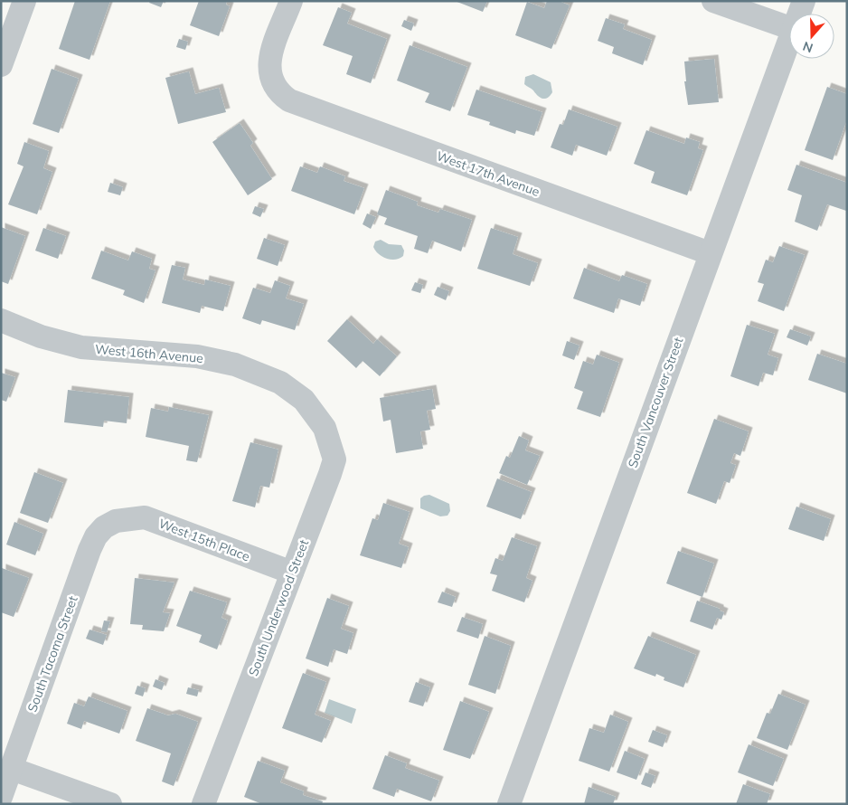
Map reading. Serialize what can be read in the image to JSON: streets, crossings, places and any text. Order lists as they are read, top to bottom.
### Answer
{
  "streets": {
    "street": [
      "West 17th Avenue",
      "West 16th Avenue",
      "South Vancouver Street",
      "West 15th Place",
      "South Underwood Street",
      "South Tacoma Street"
    ]
  },
  "crossings": [
    ["West 17th Avenue", "South Vancouver Street"],
    ["West 16th Avenue", "South Underwood Street"],
    ["West 15th Place", "South Underwood Street"],
    ["West 15th Place", "South Tacoma Street"]
  ],
  "north": "bottom"
}
